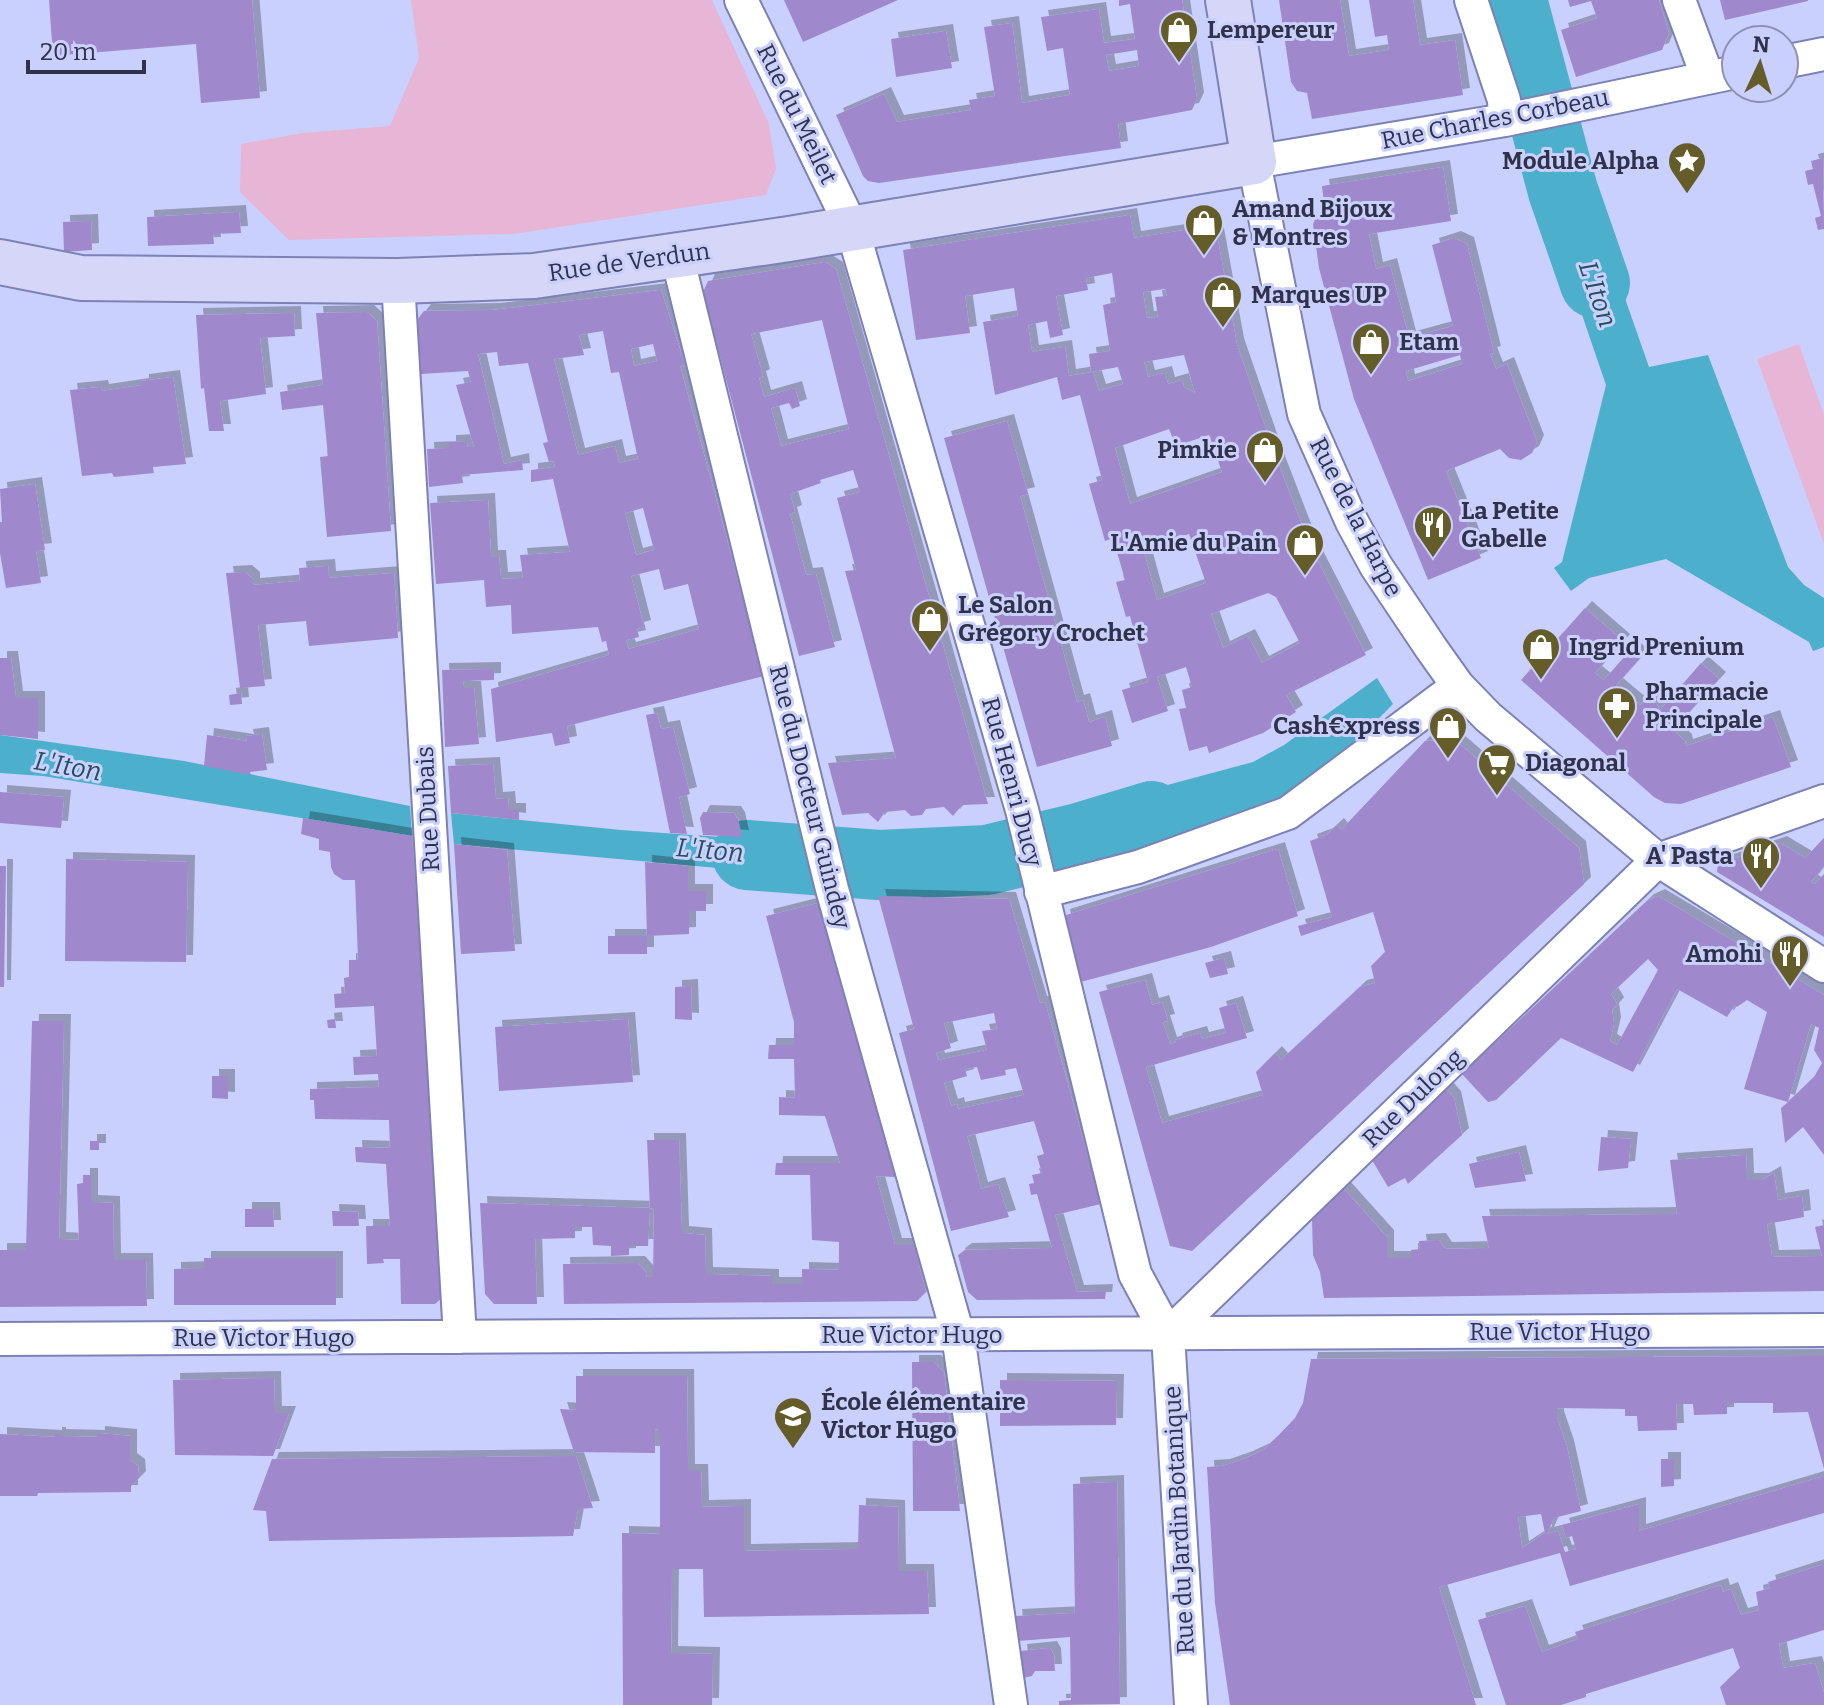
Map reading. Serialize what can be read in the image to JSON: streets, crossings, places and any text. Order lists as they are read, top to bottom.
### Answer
{
  "streets": {
    "main road": ["Rue de Verdun"],
    "street": [
      "Rue du Meilet",
      "Rue Charles Corbeau",
      "Rue de la Harpe",
      "Rue Henri Ducy",
      "Rue du Docteur Guindey",
      "Rue Dubais",
      "Rue Dulong",
      "Rue Victor Hugo",
      "Rue du Jardin Botanique"
    ]
  },
  "crossings": [
    ["Rue du Meilet", "Rue de Verdun"],
    ["Rue du Meilet", "Rue Henri Ducy"],
    ["Rue Charles Corbeau", "Rue de Verdun"],
    ["Rue Charles Corbeau", "Rue de la Harpe"],
    ["Rue de Verdun", "Rue de la Harpe"],
    ["Rue de Verdun", "Rue Henri Ducy"],
    ["Rue de Verdun", "Rue du Docteur Guindey"],
    ["Rue de Verdun", "Rue Dubais"],
    ["Rue de la Harpe", "Rue Dulong"],
    ["Rue Henri Ducy", "Rue Dulong"],
    ["Rue Henri Ducy", "Rue Victor Hugo"],
    ["Rue Henri Ducy", "Rue du Jardin Botanique"],
    ["Rue du Docteur Guindey", "Rue Victor Hugo"],
    ["Rue Dubais", "Rue Victor Hugo"],
    ["Rue Dulong", "Rue Victor Hugo"],
    ["Rue Dulong", "Rue du Jardin Botanique"],
    ["Rue Victor Hugo", "Rue du Jardin Botanique"]
  ],
  "water": ["L'Iton"],
  "places": {
    "shop": [
      "Lempereur",
      "Amand Bijoux & Montres",
      "Marques UP",
      "Etam",
      "Pimkie",
      "L'Amie du Pain",
      "Le Salon Grégory Crochet",
      "Ingrid Prenium",
      "Cash€xpress"
    ],
    "place": ["Module Alpha"],
    "restaurant": ["La Petite Gabelle", "A' Pasta", "Amohi"],
    "pharmacy": ["Pharmacie Principale"],
    "supermarket": ["Diagonal"],
    "school or university": ["École élémentaire Victor Hugo"]
  },
  "scale_bar": "20 m",
  "north": "top"
}
